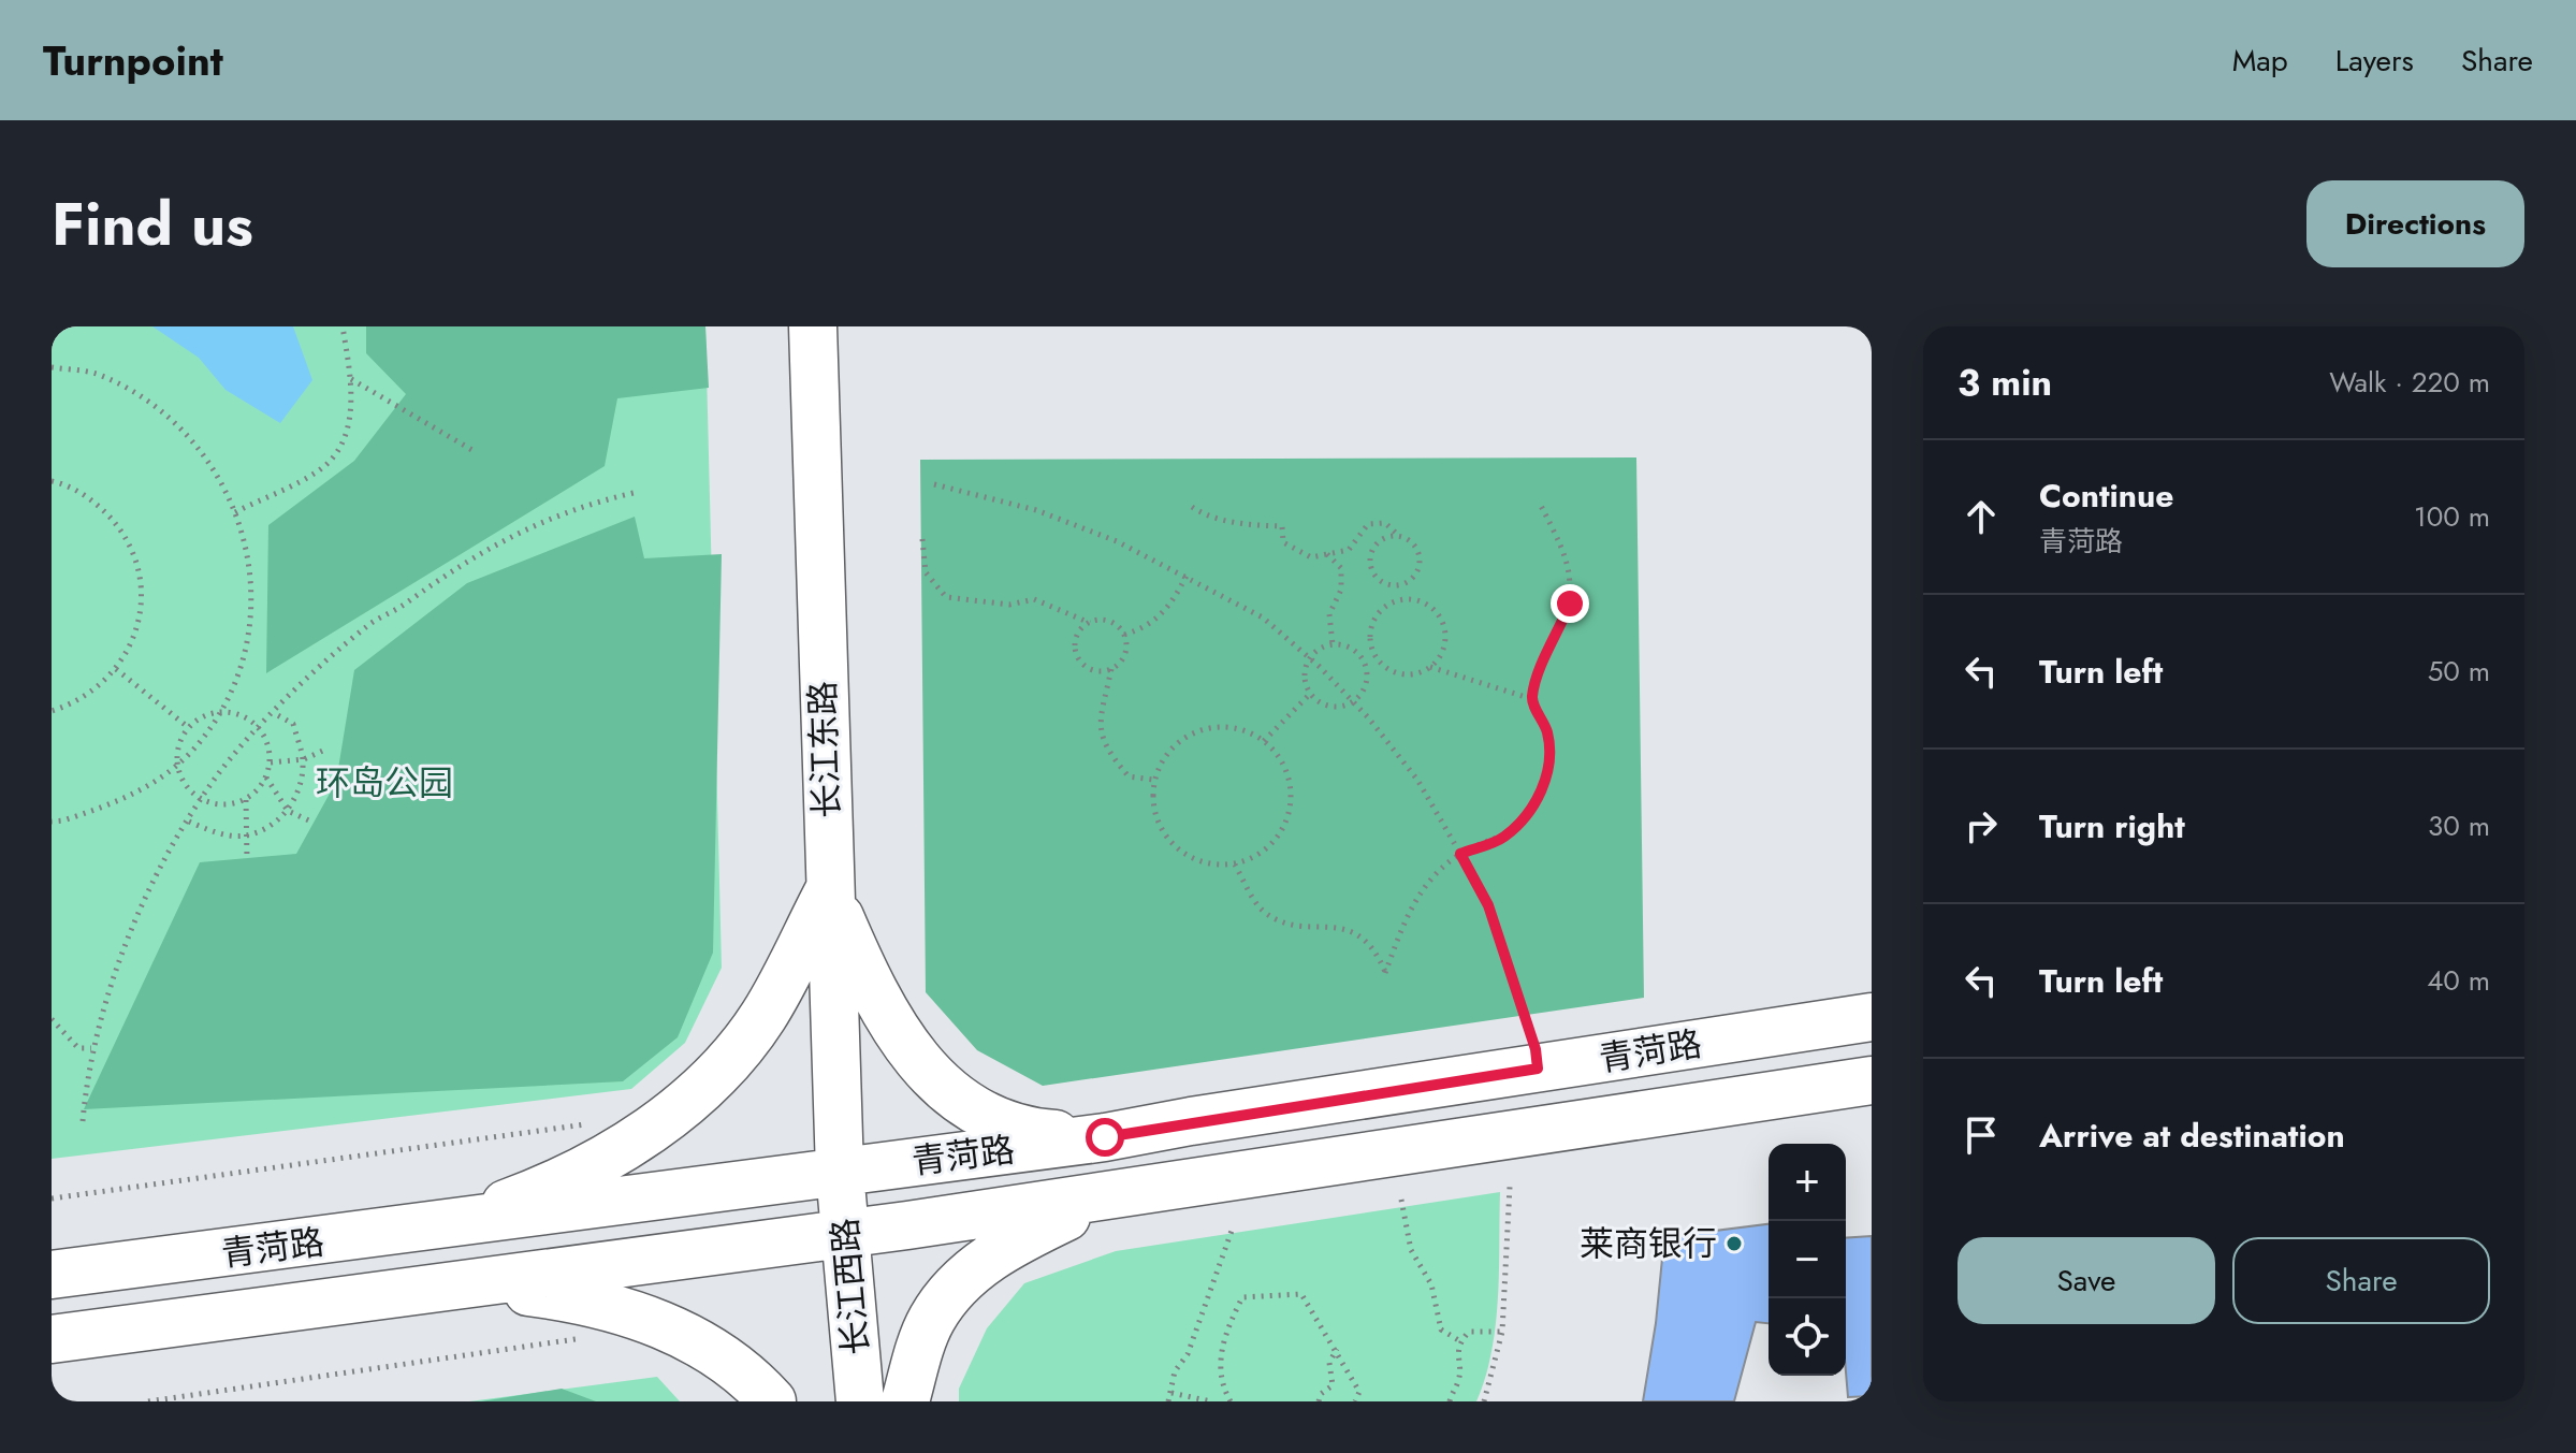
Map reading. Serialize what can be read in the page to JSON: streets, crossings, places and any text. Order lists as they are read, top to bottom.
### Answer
{
  "streets": {
    "main road": ["长江东路", "青菏路", "长江西路"]
  },
  "crossings": [
    ["长江东路", "青菏路"],
    ["长江东路", "长江西路"],
    ["青菏路", "长江西路"]
  ],
  "parks": ["环岛公园"],
  "places": ["莱商银行"],
  "page": {
    "header": "Turnpoint",
    "nav": ["Map", "Layers", "Share"],
    "title": "Find us",
    "buttons": [
      "Directions",
      ["Save", "Share"]
    ],
    "heading": ["3 min", "Walk · 220 m"],
    "list": [
      ["Continue", "青菏路", "100 m"],
      ["Turn left", "50 m"],
      ["Turn right", "30 m"],
      ["Turn left", "40 m"],
      "Arrive at destination"
    ],
    "map_buttons": ["+", "−"]
  }
}
